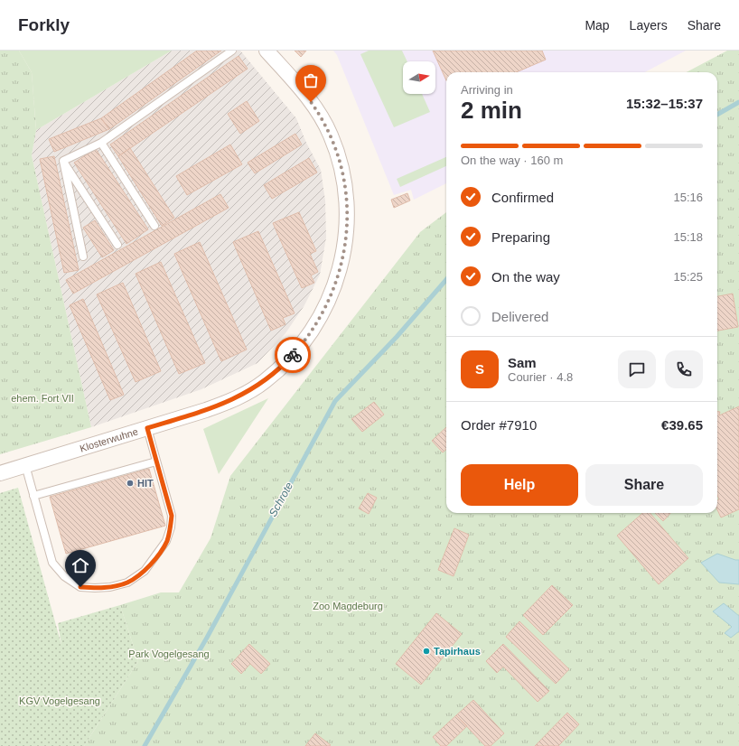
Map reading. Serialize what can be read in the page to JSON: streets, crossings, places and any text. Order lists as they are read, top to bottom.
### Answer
{
  "streets": {
    "street": ["Klosterwuhne"]
  },
  "water": ["Schrote"],
  "parks": [
    "ehem. Fort VII",
    "Zoo Magdeburg",
    "Park Vogelgesang",
    "KGV Vogelgesang"
  ],
  "places": ["HIT", "Tapirhaus"],
  "north": "right",
  "page": {
    "header": "Forkly",
    "nav": ["Map", "Layers", "Share"],
    "heading": ["2 min", "Arriving in", "15:32–15:37"],
    "panel": [
      "Sam",
      "Courier · 4.8",
      "Order #7910",
      "€39.65"
    ],
    "bar": "On the way · 160 m",
    "list": [
      ["Confirmed", "15:16"],
      ["Preparing", "15:18"],
      ["On the way", "15:25"],
      "Delivered"
    ],
    "round": "S",
    "buttons": ["Help", "Share"]
  }
}
